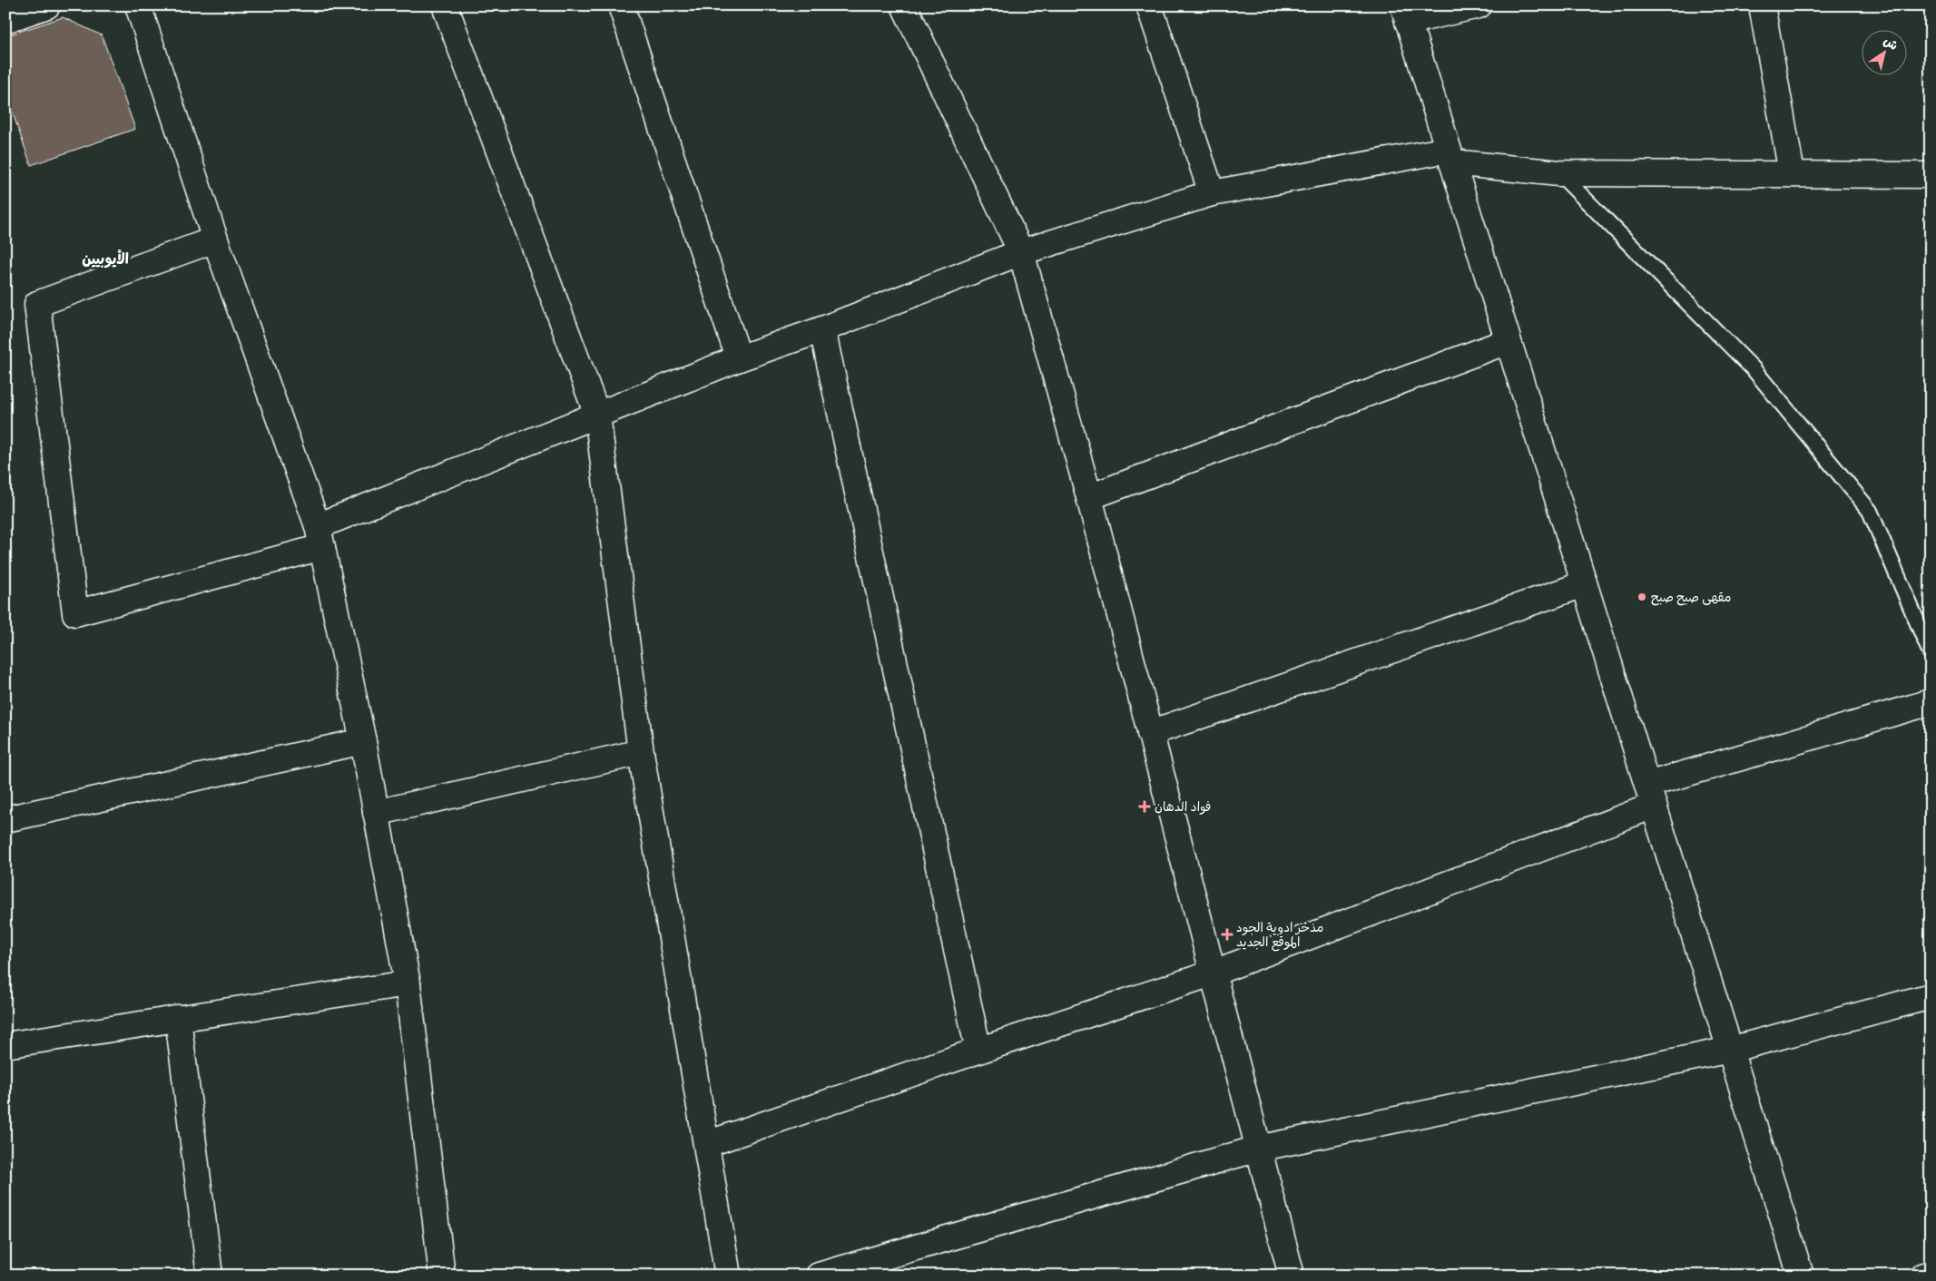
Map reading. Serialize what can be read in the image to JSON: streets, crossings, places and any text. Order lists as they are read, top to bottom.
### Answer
{
  "districts": ["الأيوبيين"],
  "places": {
    "other": ["مقهى صبح صبح"],
    "health": ["فواد الدهان", "مذخر ادوية الجود الموقع الجديد"]
  },
  "north": "top right"
}
